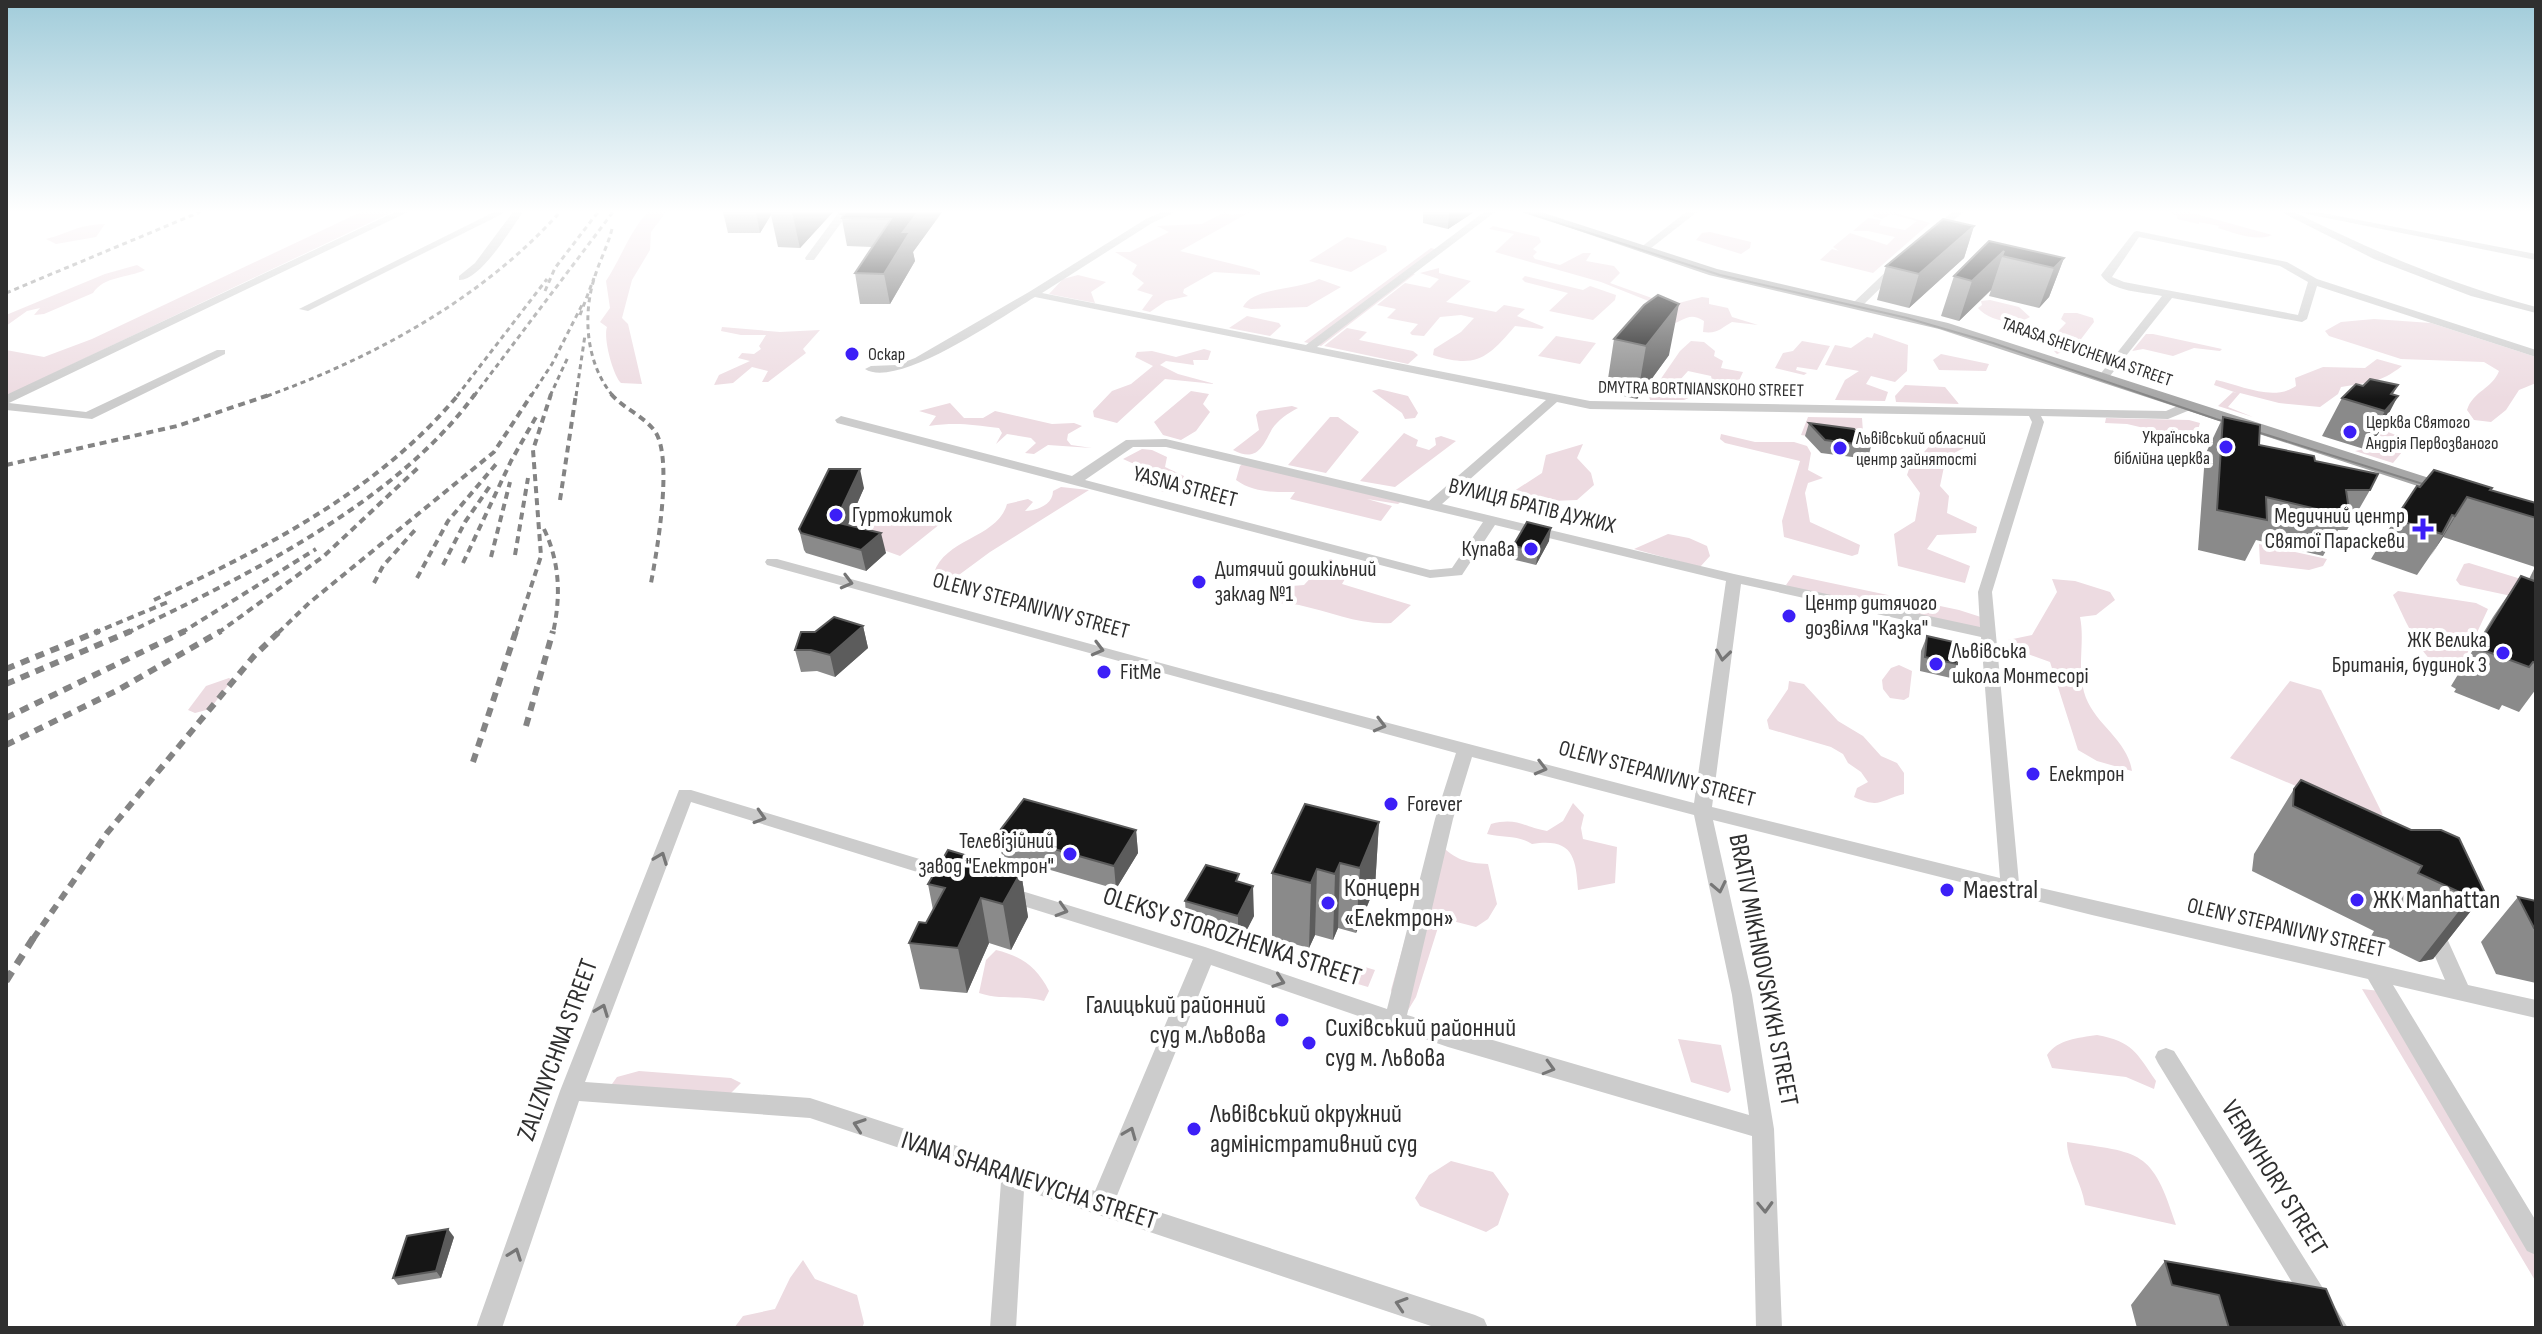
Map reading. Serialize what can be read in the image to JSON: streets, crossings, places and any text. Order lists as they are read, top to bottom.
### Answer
{
  "streets": {
    "main road": ["TARASA SHEVCHENKA STREET"],
    "street": [
      "DMYTRA BORTNIANSKOHO STREET",
      "YASNA STREET",
      "ВУЛИЦЯ БРАТІВ ДУЖИХ",
      "OLENY STEPANIVNY STREET",
      "OLEKSY STOROZHENKA STREET",
      "BRATIV MIKHNOVSKYKH STREET",
      "ZALIZNYCHNA STREET",
      "VERNYHORY STREET",
      "IVANA SHARANEVYCHA STREET"
    ]
  },
  "crossings": [
    ["TARASA SHEVCHENKA STREET", "DMYTRA BORTNIANSKOHO STREET"],
    ["YASNA STREET", "ВУЛИЦЯ БРАТІВ ДУЖИХ"],
    ["ВУЛИЦЯ БРАТІВ ДУЖИХ", "BRATIV MIKHNOVSKYKH STREET"],
    ["OLENY STEPANIVNY STREET", "BRATIV MIKHNOVSKYKH STREET"],
    ["OLEKSY STOROZHENKA STREET", "BRATIV MIKHNOVSKYKH STREET"],
    ["OLEKSY STOROZHENKA STREET", "ZALIZNYCHNA STREET"],
    ["ZALIZNYCHNA STREET", "IVANA SHARANEVYCHA STREET"]
  ],
  "one_way": [
    "OLENY STEPANIVNY STREET",
    "OLEKSY STOROZHENKA STREET",
    "BRATIV MIKHNOVSKYKH STREET",
    "ZALIZNYCHNA STREET",
    "IVANA SHARANEVYCHA STREET"
  ],
  "places": {
    "other": [
      "Оскар",
      "Церква Святого Андрія Первозваного",
      "Українська біблійна церква",
      "Львівський обласний центр зайнятості",
      "Гуртожиток",
      "Купава",
      "Дитячий дошкільний заклад №1",
      "Центр дитячого дозвілля \"Казка\"",
      "ЖК Велика Британія, будинок 3",
      "Львівська школа Монтесорі",
      "FitMe",
      "Електрон",
      "Forever",
      "Телевізійний завод \"Електрон\"",
      "Maestral",
      "ЖК Manhattan",
      "Концерн «Електрон»",
      "Галицький районний суд м.Львова",
      "Сихівський районний суд м. Львова",
      "Львівський окружний адміністративний суд"
    ],
    "health": ["Медичний центр Святої Параскеви"]
  }
}
